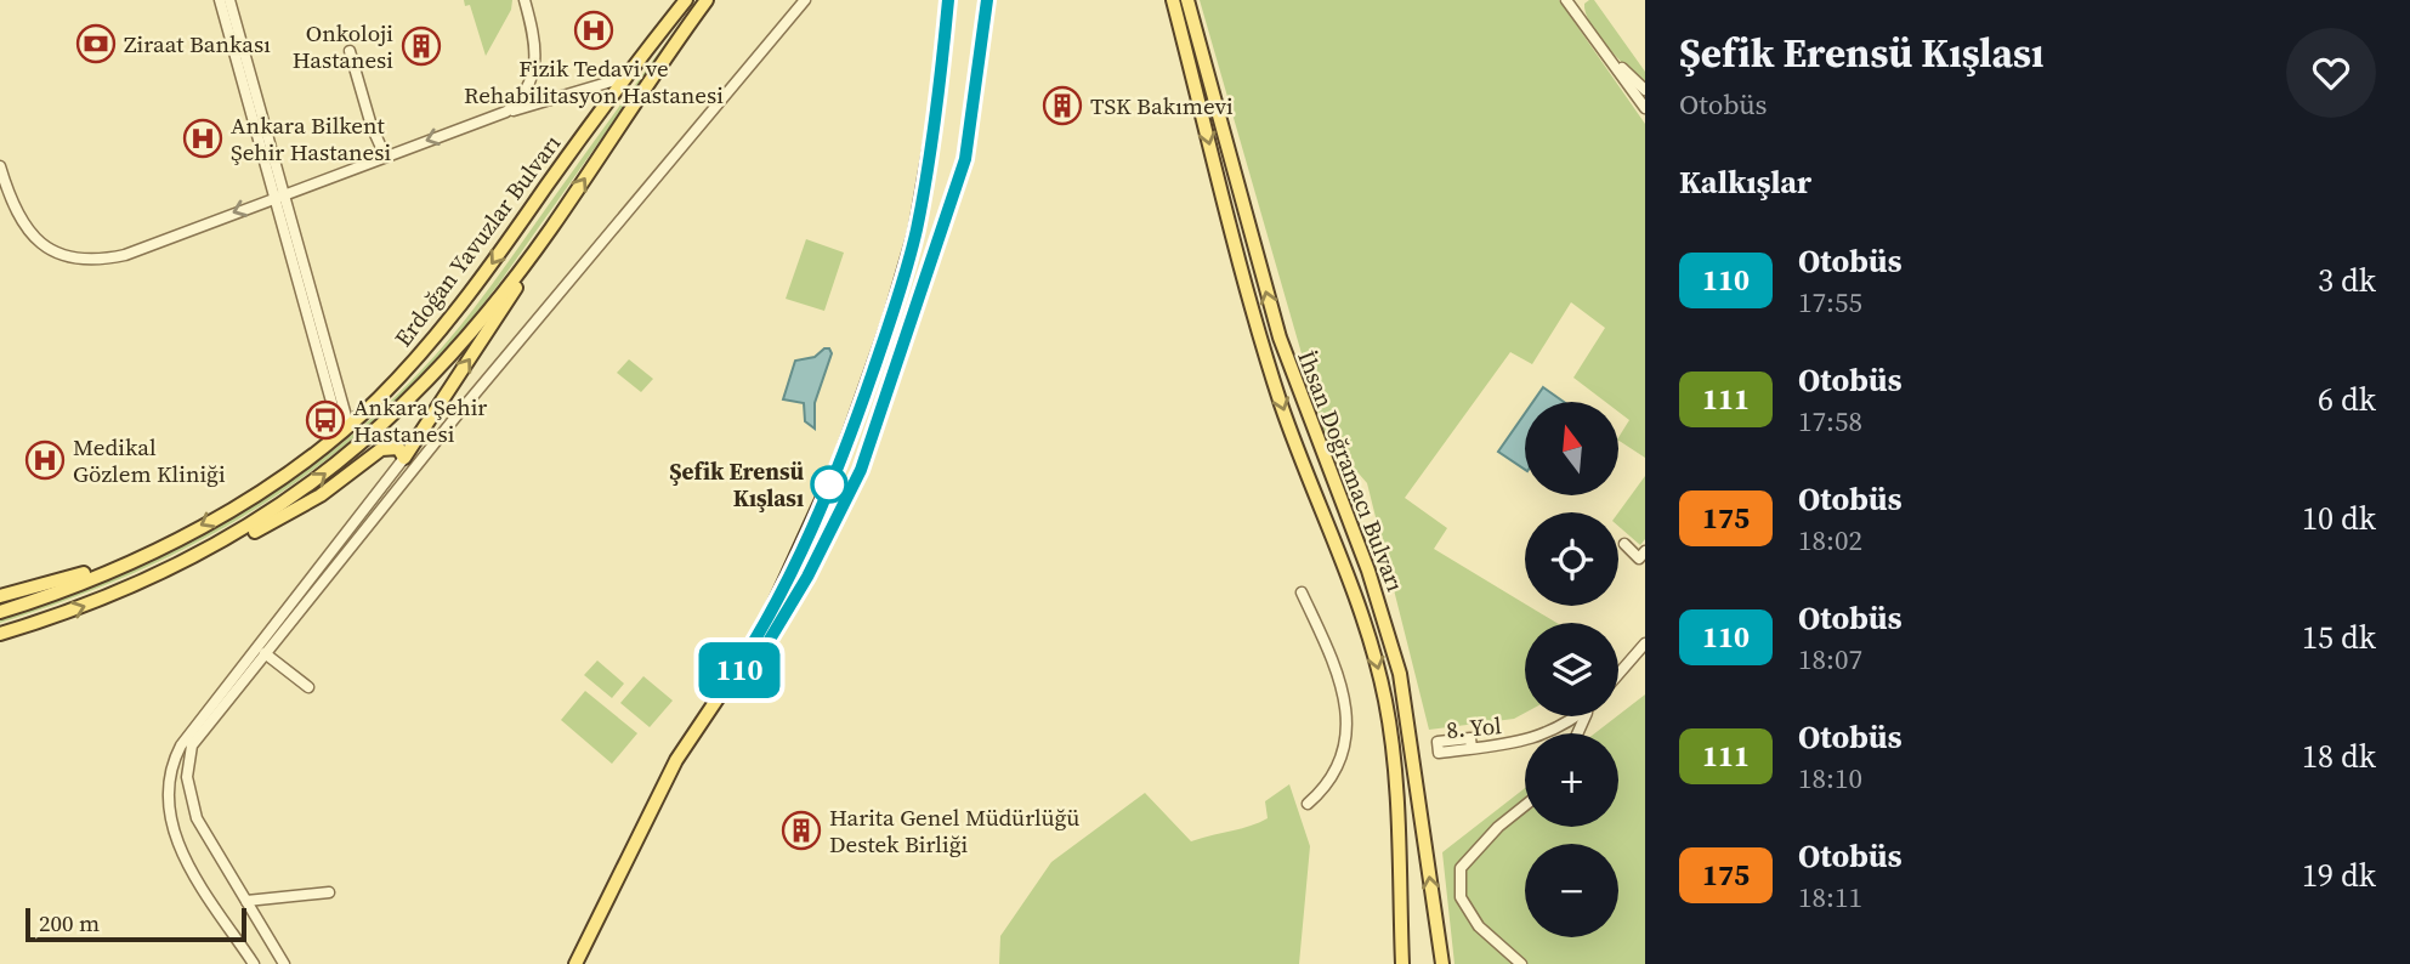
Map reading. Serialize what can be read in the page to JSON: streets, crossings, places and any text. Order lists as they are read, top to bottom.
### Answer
{
  "streets": {
    "main road": ["Erdoğan Yavuzlar Bulvarı", "İhsan Doğramacı Bulvarı"],
    "street": ["8. Yol"]
  },
  "places": {
    "hospital": ["Fizik Tedavi ve Rehabilitasyon Hastanesi", "Ankara Bilkent Şehir Hastanesi", "Medikal Gözlem Kliniği"],
    "bank": ["Ziraat Bankası"],
    "building": ["Onkoloji Hastanesi", "TSK Bakımevi", "Harita Genel Müdürlüğü Destek Birliği"],
    "bus stop": ["Ankara Şehir Hastanesi"],
    "other": ["Şefik Erensü Kışlası"]
  },
  "lines": ["bus line 110"],
  "scale_bar": "200 m",
  "north": "top",
  "page": {
    "on_map": "110",
    "heading": [
      ["Şefik Erensü Kışlası", "Otobüs"],
      "Kalkışlar"
    ],
    "list": [
      {
        "mark": "110",
        "name": "Otobüs",
        "note": "17:55",
        "value": "3 dk"
      },
      {
        "mark": "111",
        "name": "Otobüs",
        "note": "17:58",
        "value": "6 dk"
      },
      {
        "mark": "175",
        "name": "Otobüs",
        "note": "18:02",
        "value": "10 dk"
      },
      {
        "mark": "110",
        "name": "Otobüs",
        "note": "18:07",
        "value": "15 dk"
      },
      {
        "mark": "111",
        "name": "Otobüs",
        "note": "18:10",
        "value": "18 dk"
      },
      {
        "mark": "175",
        "name": "Otobüs",
        "note": "18:11",
        "value": "19 dk"
      }
    ],
    "map_buttons": ["+", "−"],
    "scale": "200 m"
  }
}
